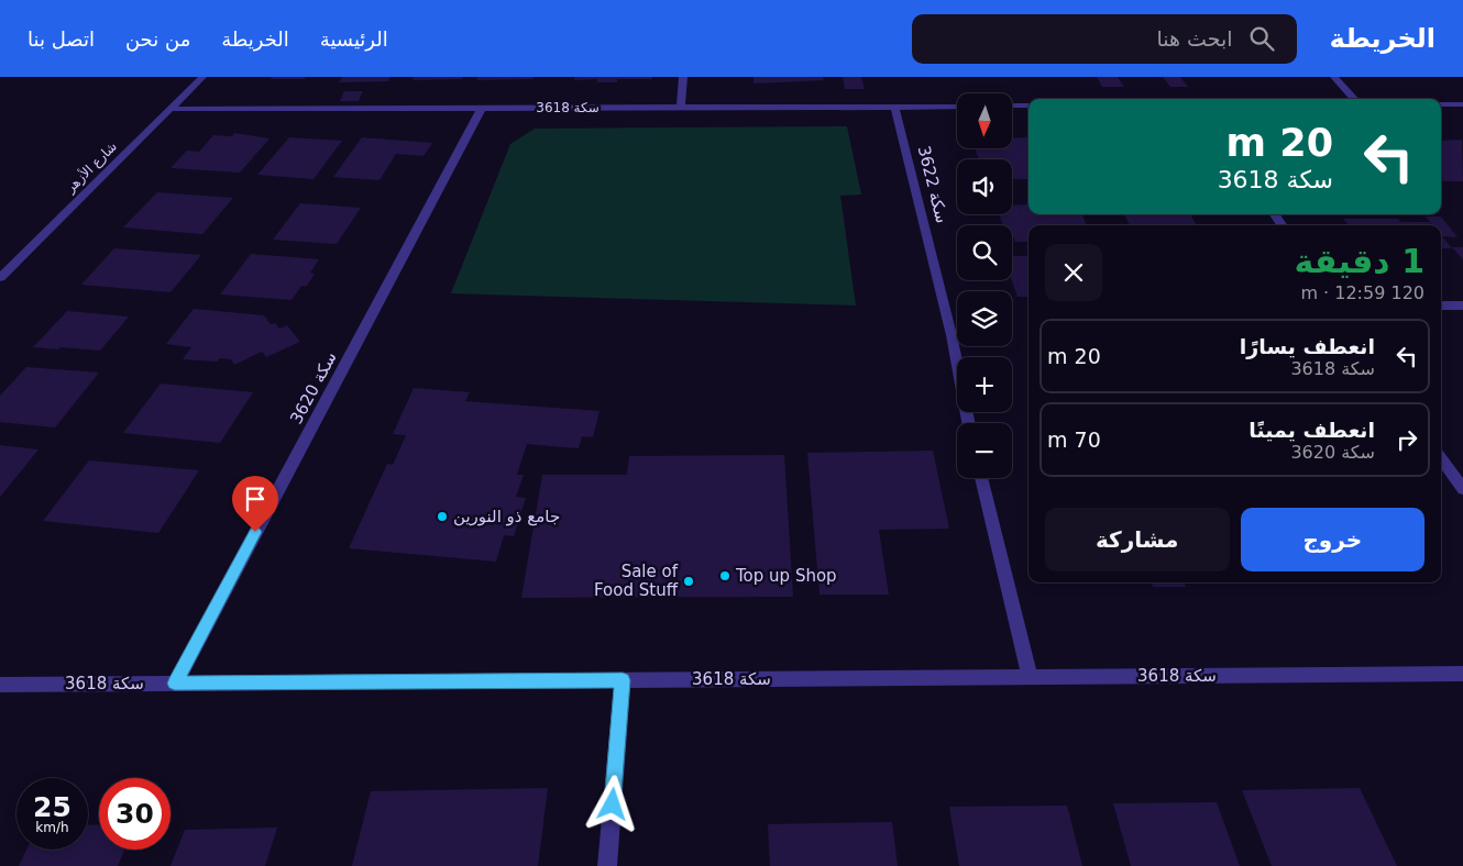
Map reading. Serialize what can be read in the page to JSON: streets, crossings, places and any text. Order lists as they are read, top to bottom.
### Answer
{
  "streets": {
    "street": [
      "سكة 3618",
      "شارع الأزهر",
      "سكة 3622",
      "سكة 3620"
    ]
  },
  "crossings": [
    ["سكة 3618", "شارع الأزهر"],
    ["سكة 3618", "سكة 3622"],
    ["سكة 3618", "سكة 3620"]
  ],
  "places": ["جامع ذو النورين", "Top up Shop", "Sale of Food Stuff"],
  "north": "bottom",
  "page": {
    "header": "الخريطة",
    "search": "ابحث هنا",
    "nav": [
      "الرئيسية",
      "الخريطة",
      "من نحن",
      "اتصل بنا"
    ],
    "map_buttons": ["+", "−"],
    "turn": ["20 m", "سكة 3618"],
    "heading": ["1 دقيقة", "120 m · 12:59"],
    "list": [
      {
        "name": "انعطف يسارًا",
        "note": "سكة 3618",
        "value": "20 m"
      },
      {
        "name": "انعطف يمينًا",
        "note": "سكة 3620",
        "value": "70 m"
      }
    ],
    "buttons": ["خروج", "مشاركة"],
    "speed": "25 km/h",
    "limit": "30"
  }
}
